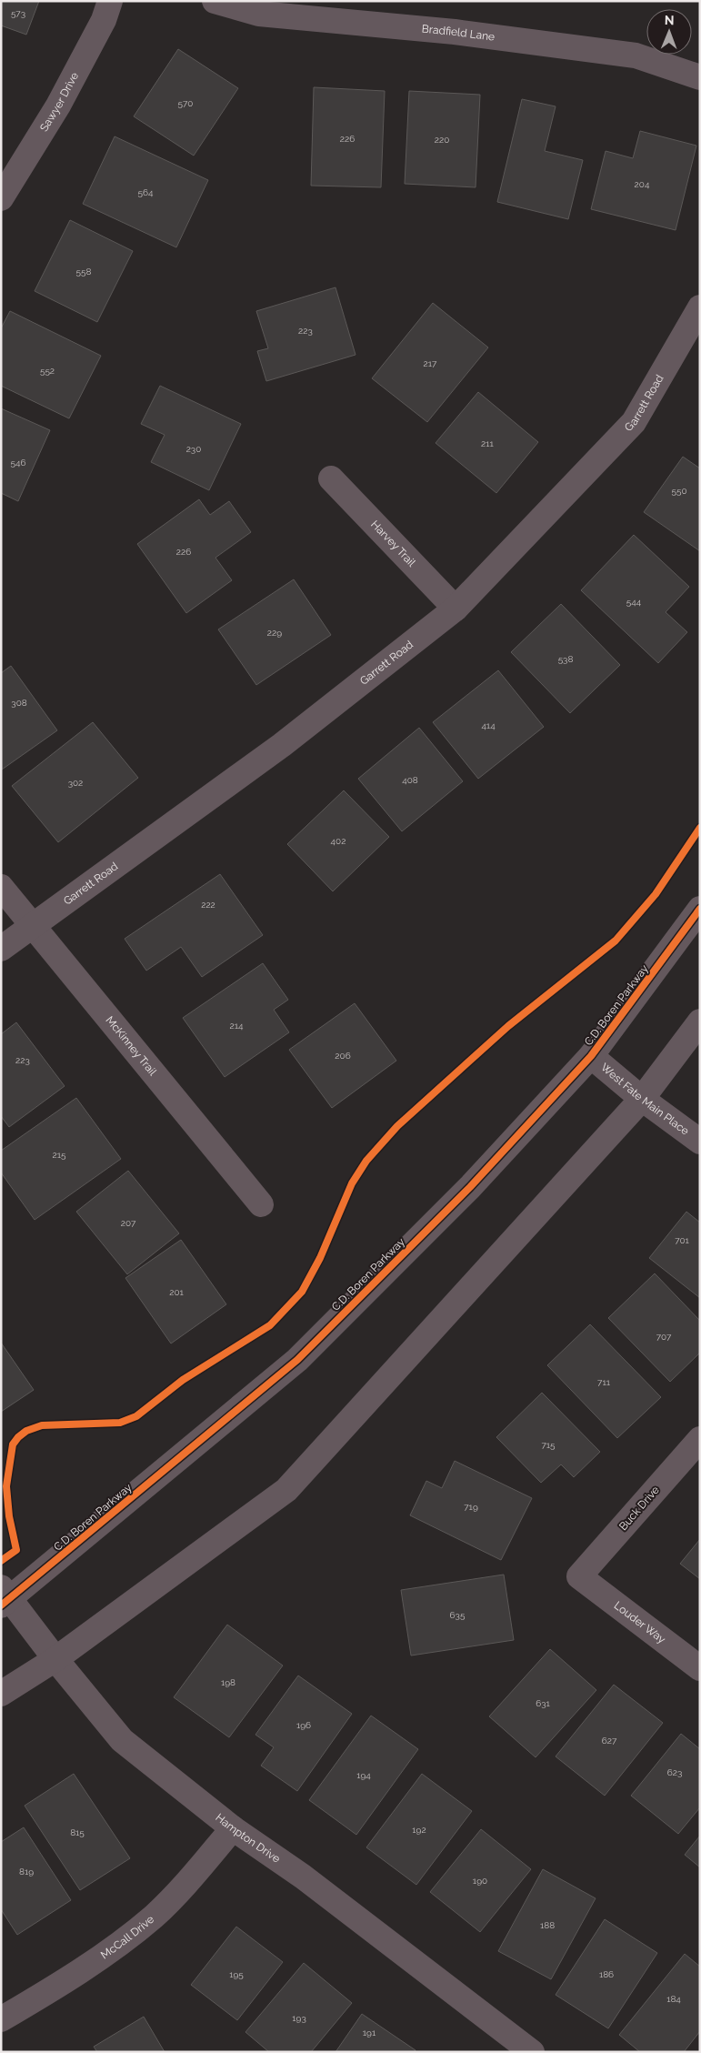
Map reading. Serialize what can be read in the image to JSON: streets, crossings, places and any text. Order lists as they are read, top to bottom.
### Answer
{
  "streets": {
    "street": [
      "Bradfield Lane",
      "Sawyer Drive",
      "Garrett Road",
      "Harvey Trail",
      "C.D. Boren Parkway",
      "McKinney Trail",
      "West Fate Main Place",
      "Buck Drive",
      "Louder Way",
      "Hampton Drive",
      "McCall Drive"
    ]
  },
  "crossings": [
    ["Garrett Road", "Harvey Trail"],
    ["Garrett Road", "McKinney Trail"],
    ["C.D. Boren Parkway", "West Fate Main Place"],
    ["C.D. Boren Parkway", "Hampton Drive"],
    ["Buck Drive", "Louder Way"],
    ["Hampton Drive", "McCall Drive"]
  ],
  "house_numbers": [
    "573",
    "570",
    "226",
    "220",
    "204",
    "564",
    "558",
    "223",
    "217",
    "552",
    "211",
    "230",
    "546",
    "550",
    "226",
    "544",
    "229",
    "538",
    "308",
    "414",
    "408",
    "302",
    "402",
    "222",
    "214",
    "206",
    "223",
    "215",
    "207",
    "701",
    "201",
    "707",
    "711",
    "715",
    "719",
    "635",
    "198",
    "631",
    "196",
    "627",
    "623",
    "194",
    "192",
    "815",
    "819",
    "190",
    "188",
    "195",
    "186",
    "184",
    "193",
    "191"
  ],
  "north": "top"
}
